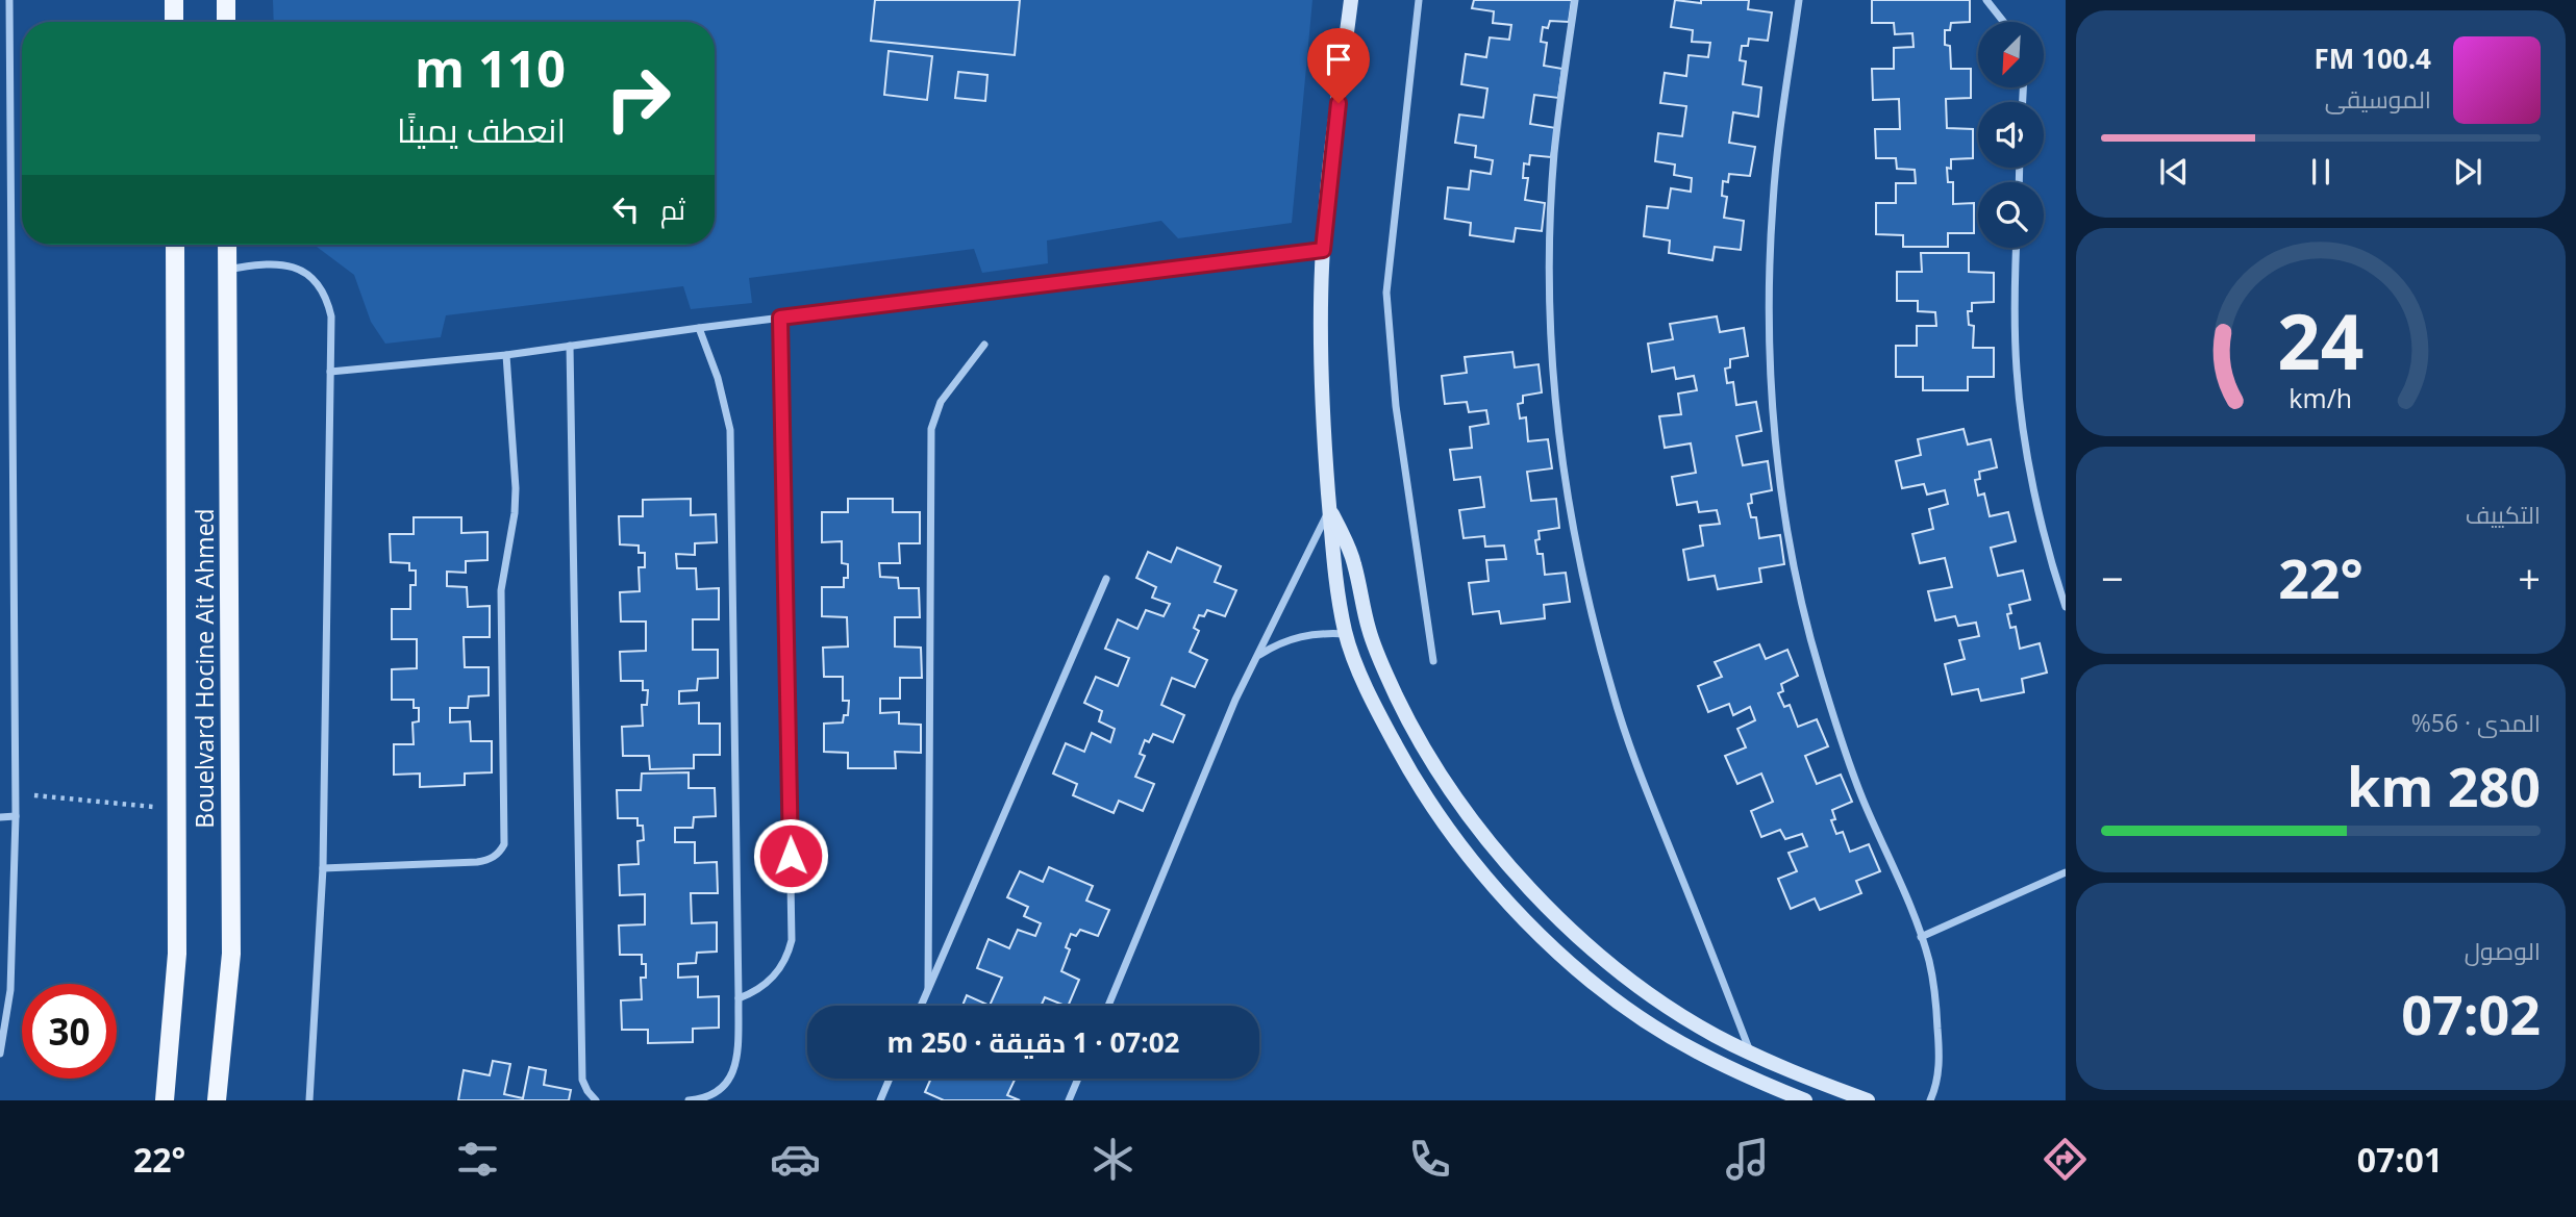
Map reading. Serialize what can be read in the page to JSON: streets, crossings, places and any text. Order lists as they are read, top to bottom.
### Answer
{
  "streets": {
    "main road": ["Bouelvard Hocine Ait Ahmed"]
  },
  "north": "bottom left",
  "page": {
    "turn": ["110 m", "انعطف يمينًا"],
    "song": ["100.4 FM", "الموسيقى"],
    "then": "ثم",
    "tile": [
      "التكييف",
      ["المدى · 56%", "280 km"],
      ["الوصول", "07:02"]
    ],
    "heat": ["−", "22°", "+"],
    "limit": "30",
    "trip": "07:02 · 1 دقيقة · 250 m",
    "tabs": ["07:01", "22°"],
    "gauge": ["24", "km/h"]
  }
}
